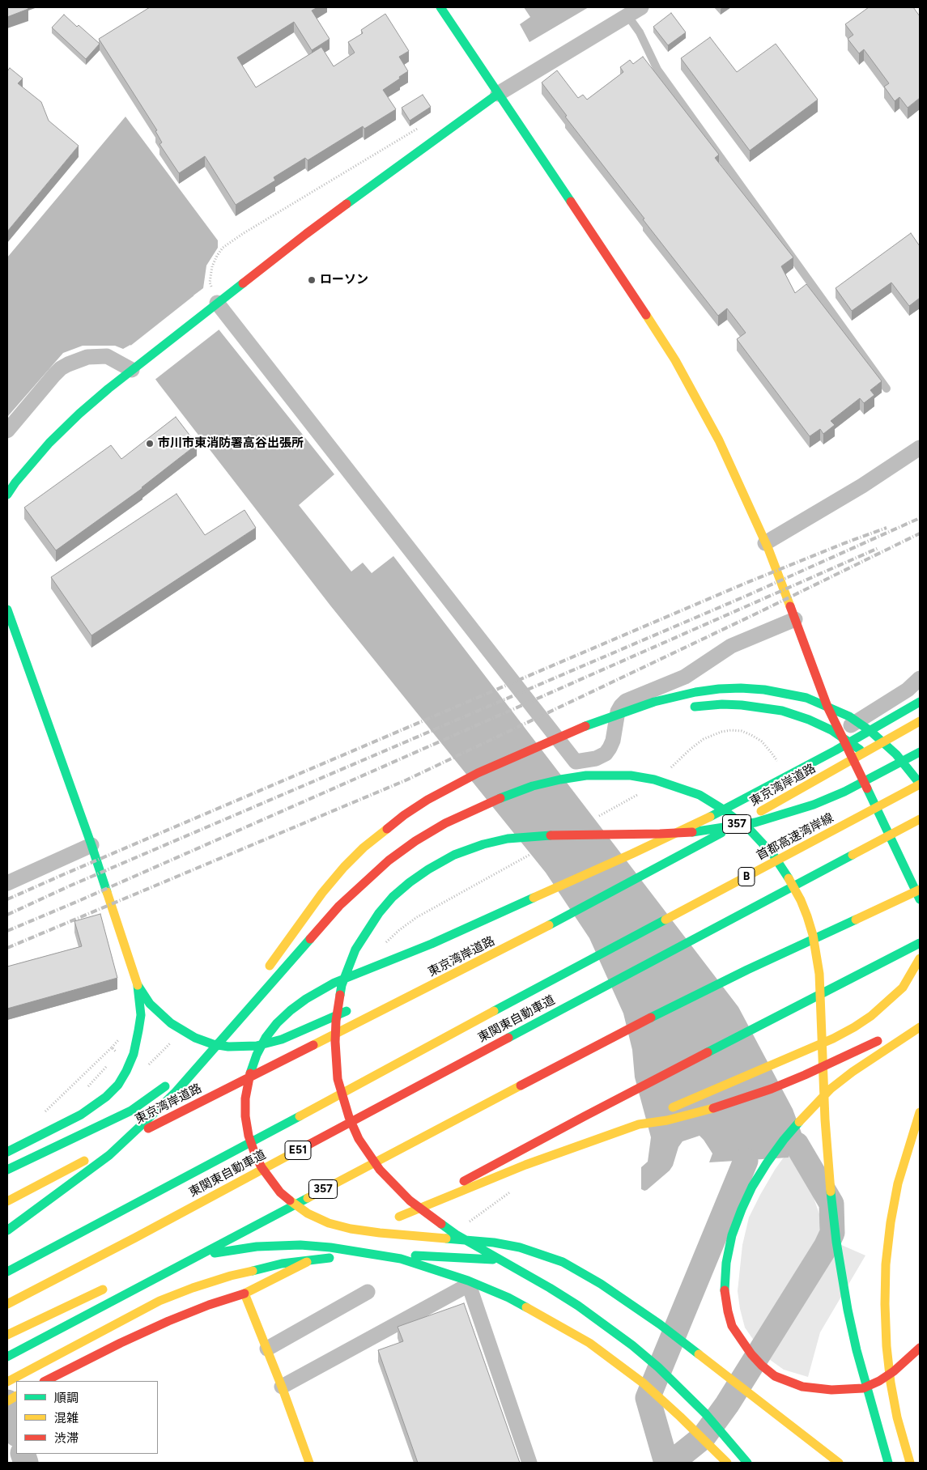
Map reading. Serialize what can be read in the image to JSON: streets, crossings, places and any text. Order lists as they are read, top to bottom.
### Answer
{
  "streets": {
    "main road": [
      "東京湾岸道路",
      "357",
      "首都高速湾岸線",
      "B",
      "東関東自動車道",
      "E51"
    ]
  },
  "crossings": [
    ["首都高速湾岸線", "東関東自動車道"],
    ["B", "東関東自動車道"]
  ],
  "places": ["ローソン", "市川市東消防署高谷出張所"],
  "legend": ["順調", "混雑", "渋滞"]
}
